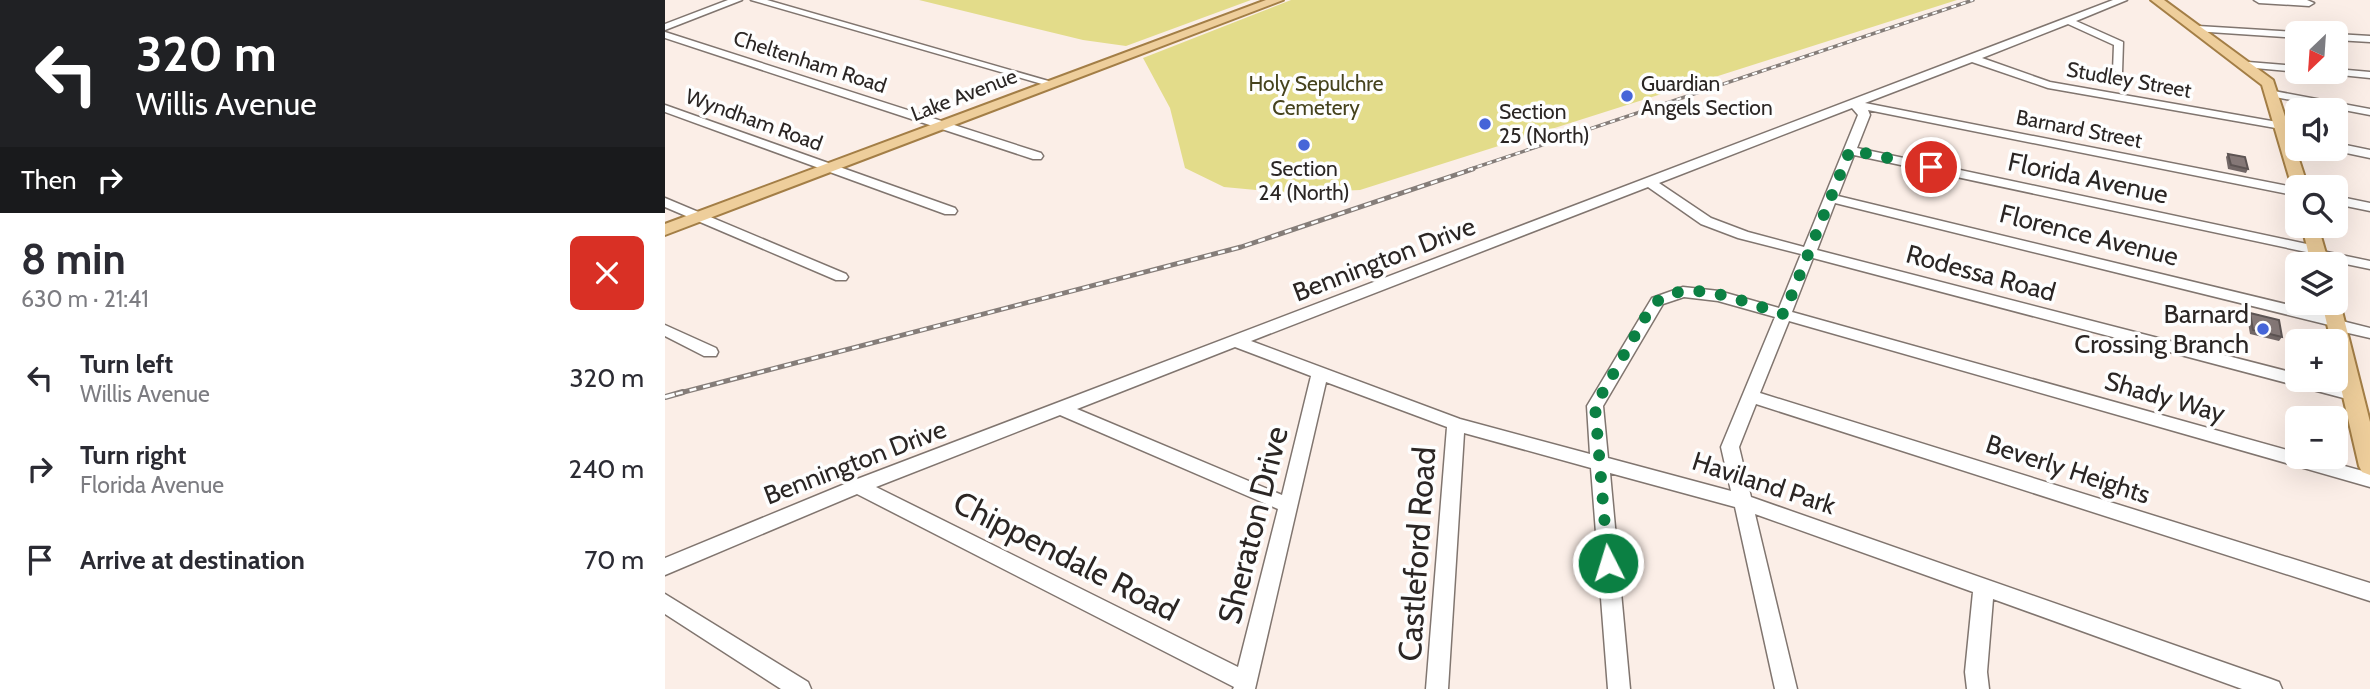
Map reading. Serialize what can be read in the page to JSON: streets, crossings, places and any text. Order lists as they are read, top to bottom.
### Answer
{
  "streets": {
    "main road": ["Lake Avenue"],
    "street": [
      "Cheltenham Road",
      "Studley Street",
      "Wyndham Road",
      "Barnard Street",
      "Florida Avenue",
      "Florence Avenue",
      "Bennington Drive",
      "Rodessa Road",
      "Shady Way",
      "Beverly Heights",
      "Haviland Park",
      "Sheraton Drive",
      "Castleford Road",
      "Chippendale Road"
    ]
  },
  "crossings": [
    ["Cheltenham Road", "Lake Avenue"],
    ["Studley Street", "Bennington Drive"],
    ["Lake Avenue", "Wyndham Road"],
    ["Barnard Street", "Bennington Drive"],
    ["Bennington Drive", "Rodessa Road"],
    ["Bennington Drive", "Haviland Park"],
    ["Bennington Drive", "Chippendale Road"],
    ["Shady Way", "Haviland Park"],
    ["Haviland Park", "Sheraton Drive"],
    ["Haviland Park", "Castleford Road"],
    ["Sheraton Drive", "Chippendale Road"]
  ],
  "parks": ["Holy Sepulchre Cemetery"],
  "places": [
    "Guardian Angels Section",
    "Section 25 (North)",
    "Section 24 (North)",
    "Barnard Crossing Branch"
  ],
  "north": "bottom left",
  "page": {
    "turn": ["320 m", "Willis Avenue"],
    "map_buttons": ["+", "−"],
    "then": "Then",
    "heading": ["8 min", "630 m · 21:41"],
    "list": [
      {
        "name": "Turn left",
        "note": "Willis Avenue",
        "value": "320 m"
      },
      {
        "name": "Turn right",
        "note": "Florida Avenue",
        "value": "240 m"
      },
      {
        "name": "Arrive at destination",
        "value": "70 m"
      }
    ]
  }
}
